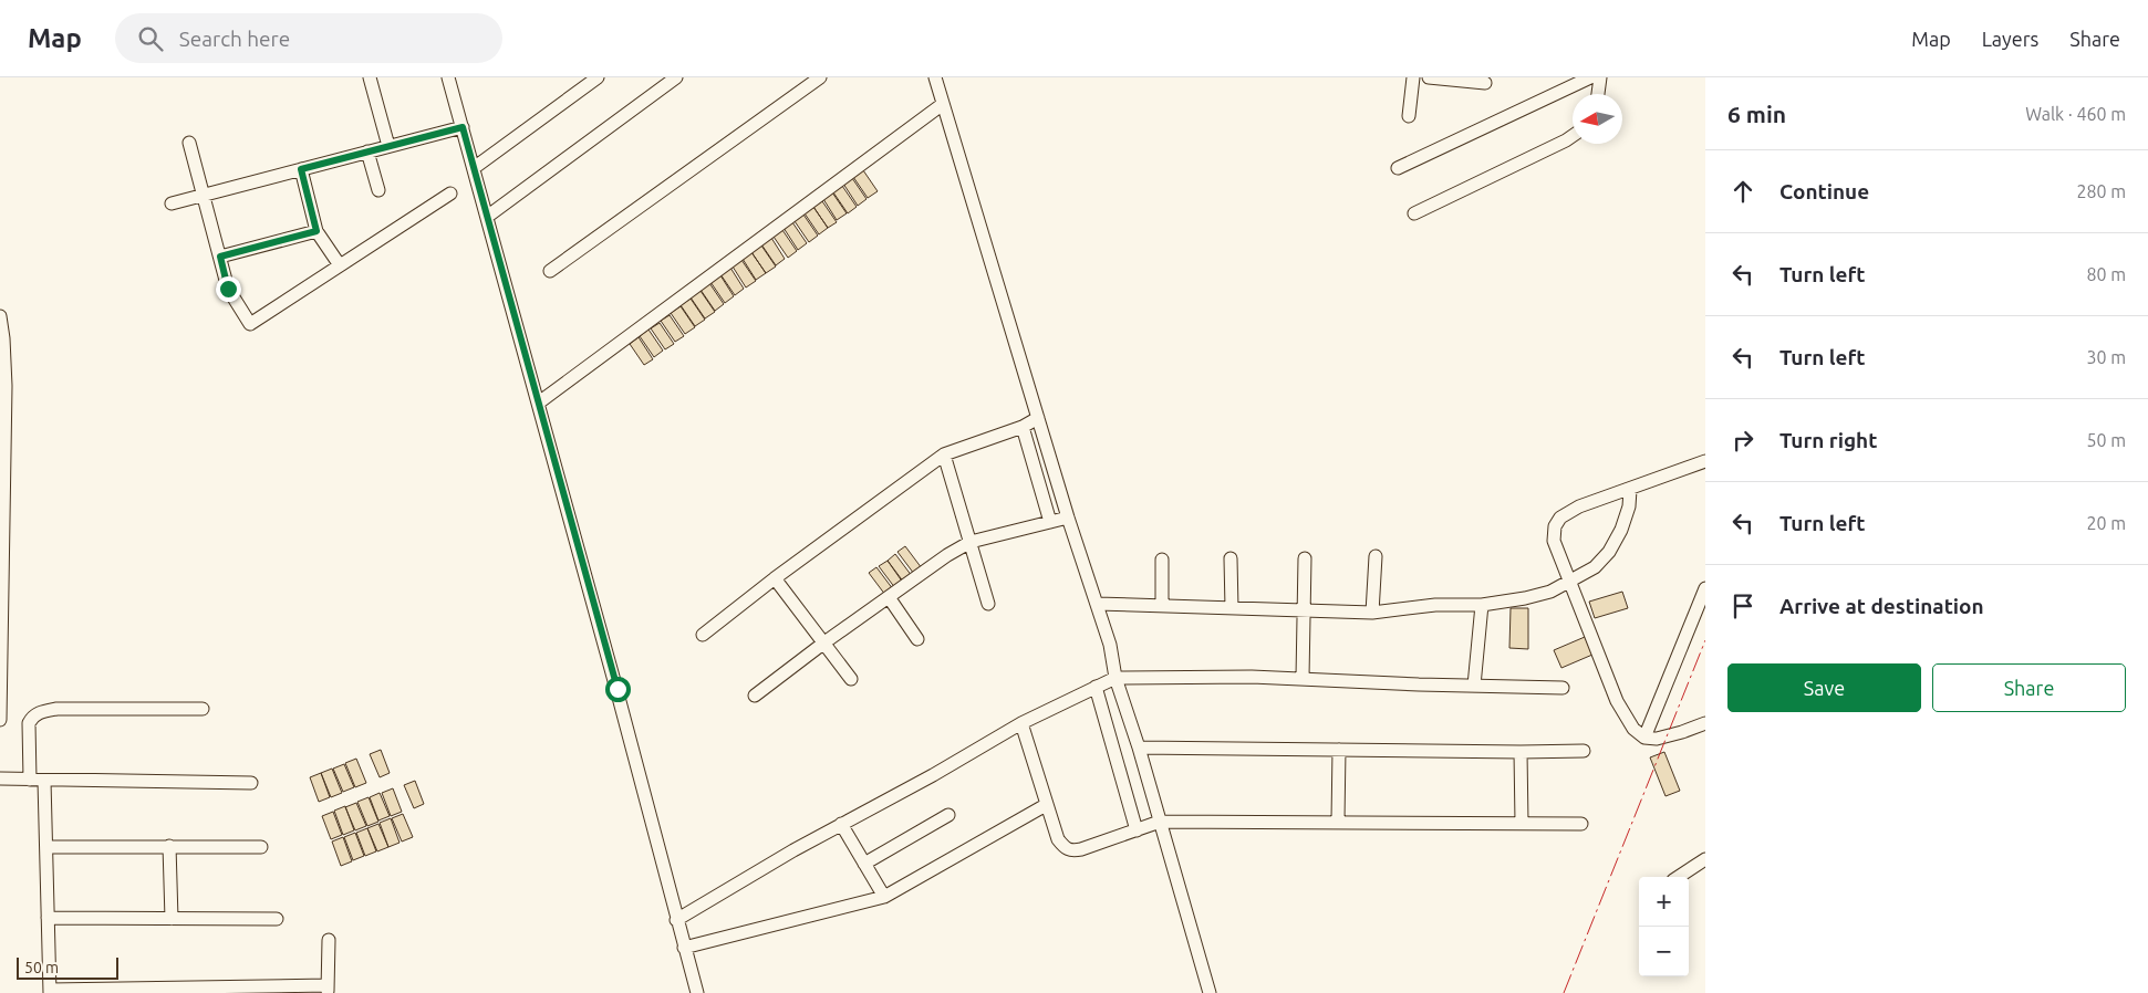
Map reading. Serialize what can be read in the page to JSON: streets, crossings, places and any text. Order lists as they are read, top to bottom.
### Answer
{
  "scale_bar": "50 m",
  "north": "left",
  "page": {
    "header": "Map",
    "search": "Search here",
    "nav": ["Map", "Layers", "Share"],
    "heading": ["6 min", "Walk · 460 m"],
    "list": [
      ["Continue", "280 m"],
      ["Turn left", "80 m"],
      ["Turn left", "30 m"],
      ["Turn right", "50 m"],
      ["Turn left", "20 m"],
      "Arrive at destination"
    ],
    "buttons": ["Save", "Share"],
    "map_buttons": ["+", "−"],
    "scale": "50 m"
  }
}
